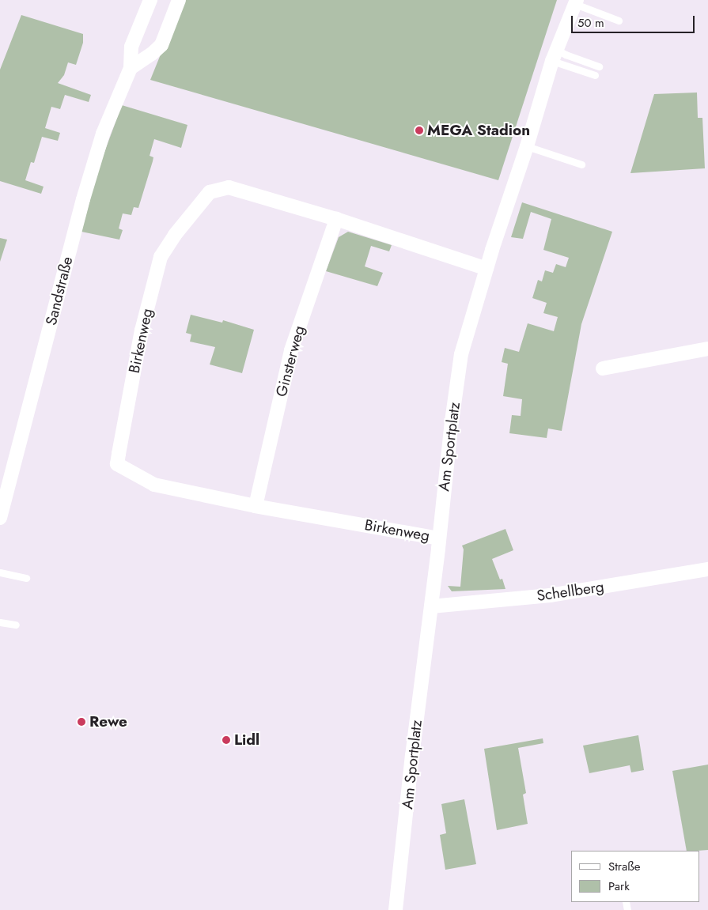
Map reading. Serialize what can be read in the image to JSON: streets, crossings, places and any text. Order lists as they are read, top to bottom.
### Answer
{
  "streets": {
    "street": [
      "Sandstraße",
      "Birkenweg",
      "Ginsterweg",
      "Am Sportplatz",
      "Schellberg"
    ]
  },
  "crossings": [
    ["Birkenweg", "Ginsterweg"],
    ["Birkenweg", "Am Sportplatz"],
    ["Am Sportplatz", "Schellberg"]
  ],
  "places": ["MEGA Stadion", "Rewe", "Lidl"],
  "legend": ["Straße", "Park"],
  "scale_bar": "50 m"
}
